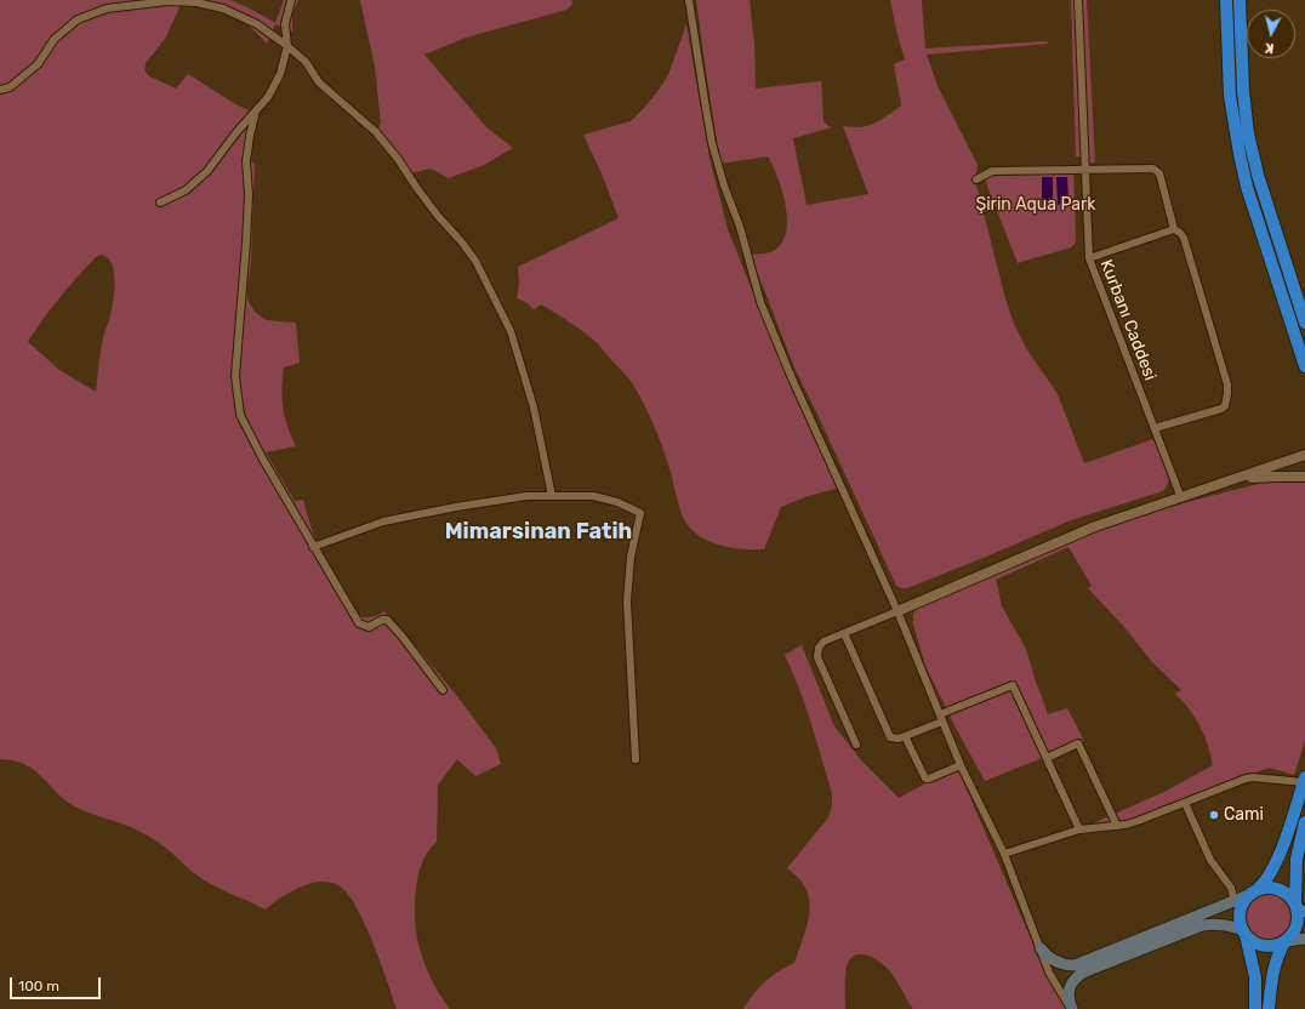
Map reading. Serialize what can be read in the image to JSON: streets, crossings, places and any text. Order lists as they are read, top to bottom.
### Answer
{
  "streets": {
    "street": ["Kurbanı Caddesi"]
  },
  "districts": ["Mimarsinan Fatih"],
  "parks": ["Şirin Aqua Park"],
  "places": ["Cami"],
  "scale_bar": "100 m",
  "north": "bottom"
}
